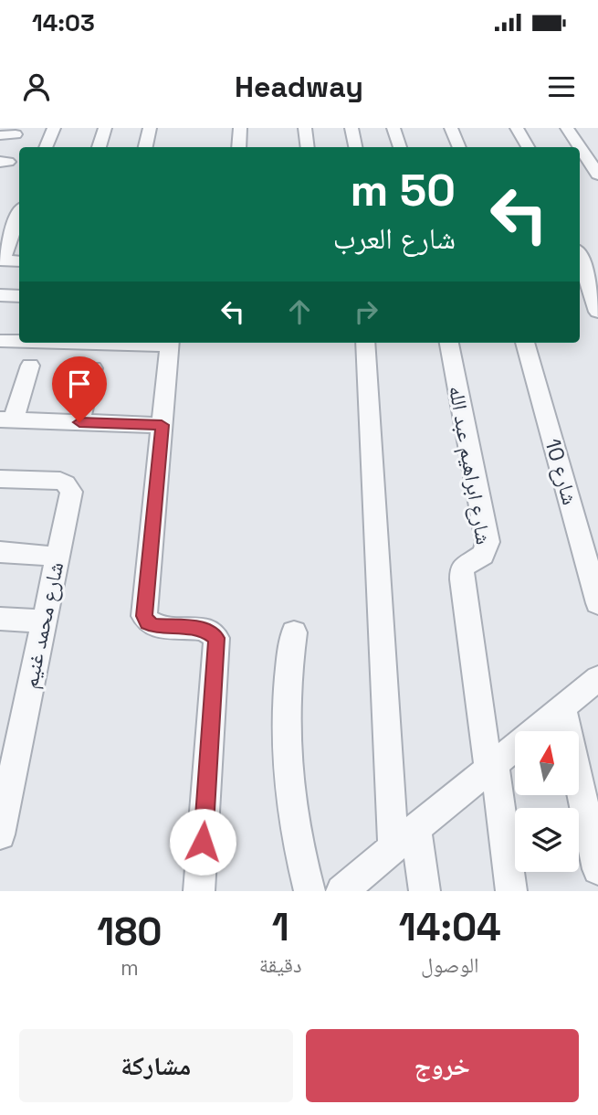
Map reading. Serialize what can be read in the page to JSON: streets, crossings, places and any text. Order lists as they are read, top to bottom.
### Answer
{
  "streets": {
    "street": ["شارع ابراهيم عبد الله", "شارع 10", "شارع محمد غنيم"]
  },
  "north": "top",
  "page": {
    "status": "14:03",
    "header": "Headway",
    "turn": ["50 m", "شارع العرب"],
    "eta": [
      "14:04",
      "الوصول",
      "1",
      "دقيقة",
      "180",
      "m"
    ],
    "buttons": ["خروج", "مشاركة"]
  }
}
